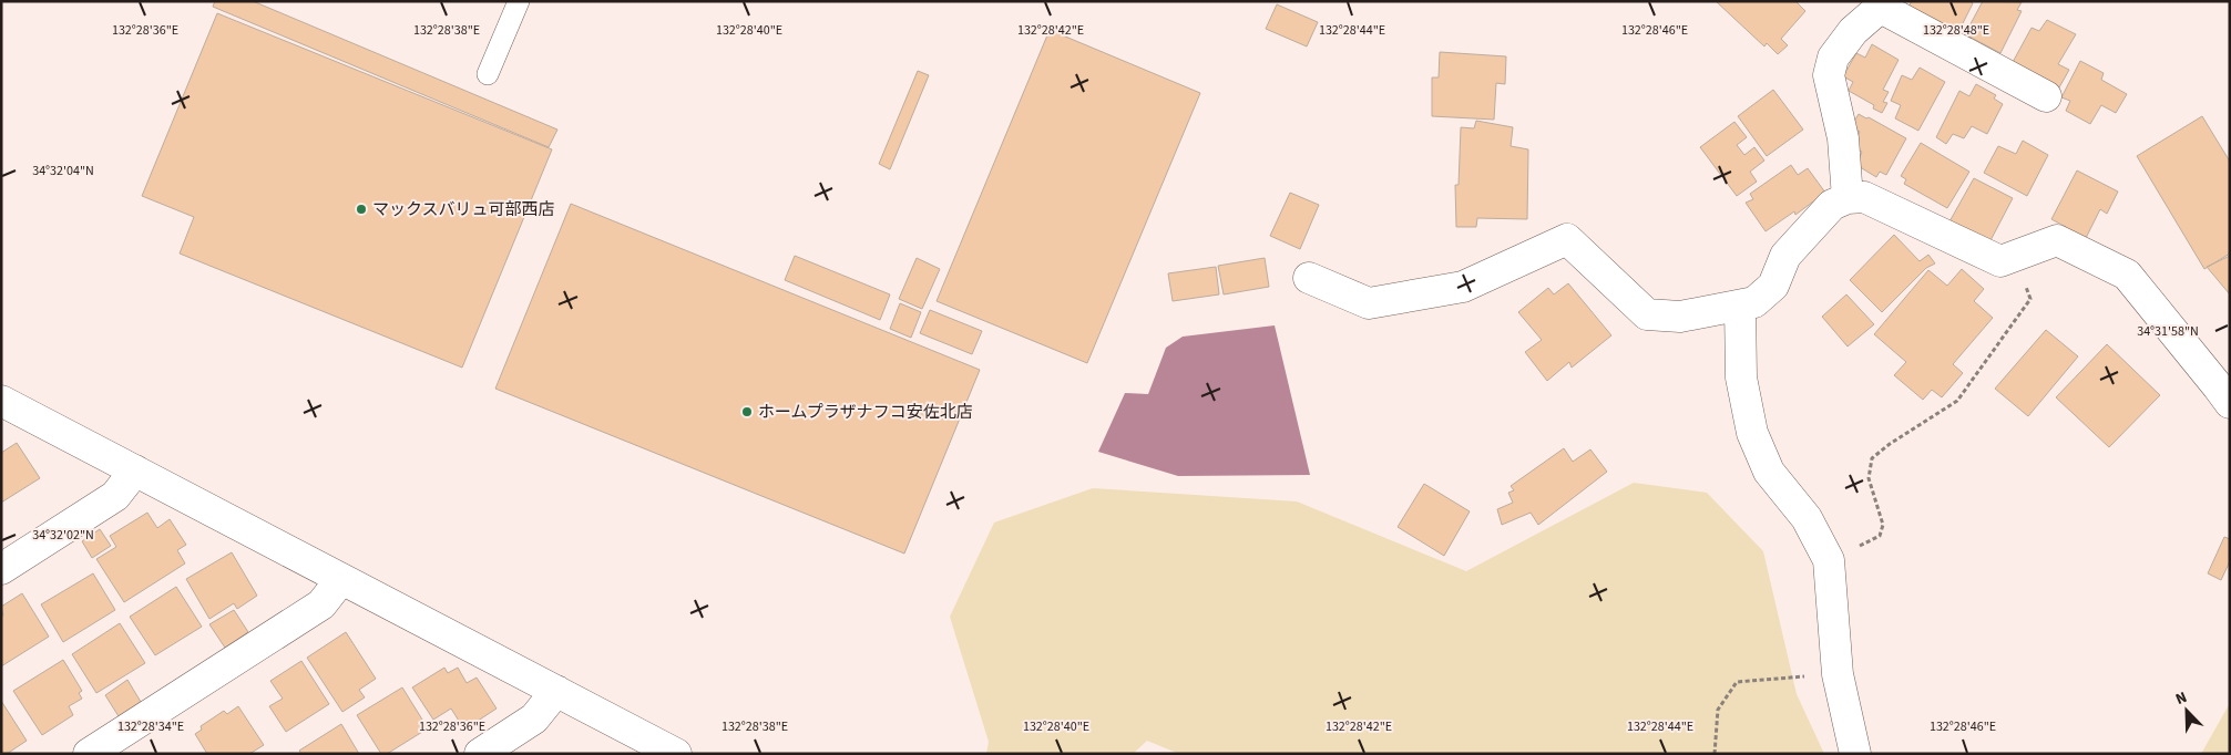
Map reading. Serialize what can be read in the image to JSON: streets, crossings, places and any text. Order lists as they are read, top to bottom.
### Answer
{
  "places": ["マックスバリュ可部西店", "ホームプラザナフコ安佐北店"],
  "north": "top left",
  "coordinates": [
    "132°28'36\"E",
    "132°28'38\"E",
    "132°28'40\"E",
    "132°28'42\"E",
    "132°28'44\"E",
    "132°28'46\"E",
    "132°28'48\"E",
    "34°32'04\"N",
    "34°31'58\"N",
    "34°32'02\"N",
    "132°28'34\"E"
  ]
}
